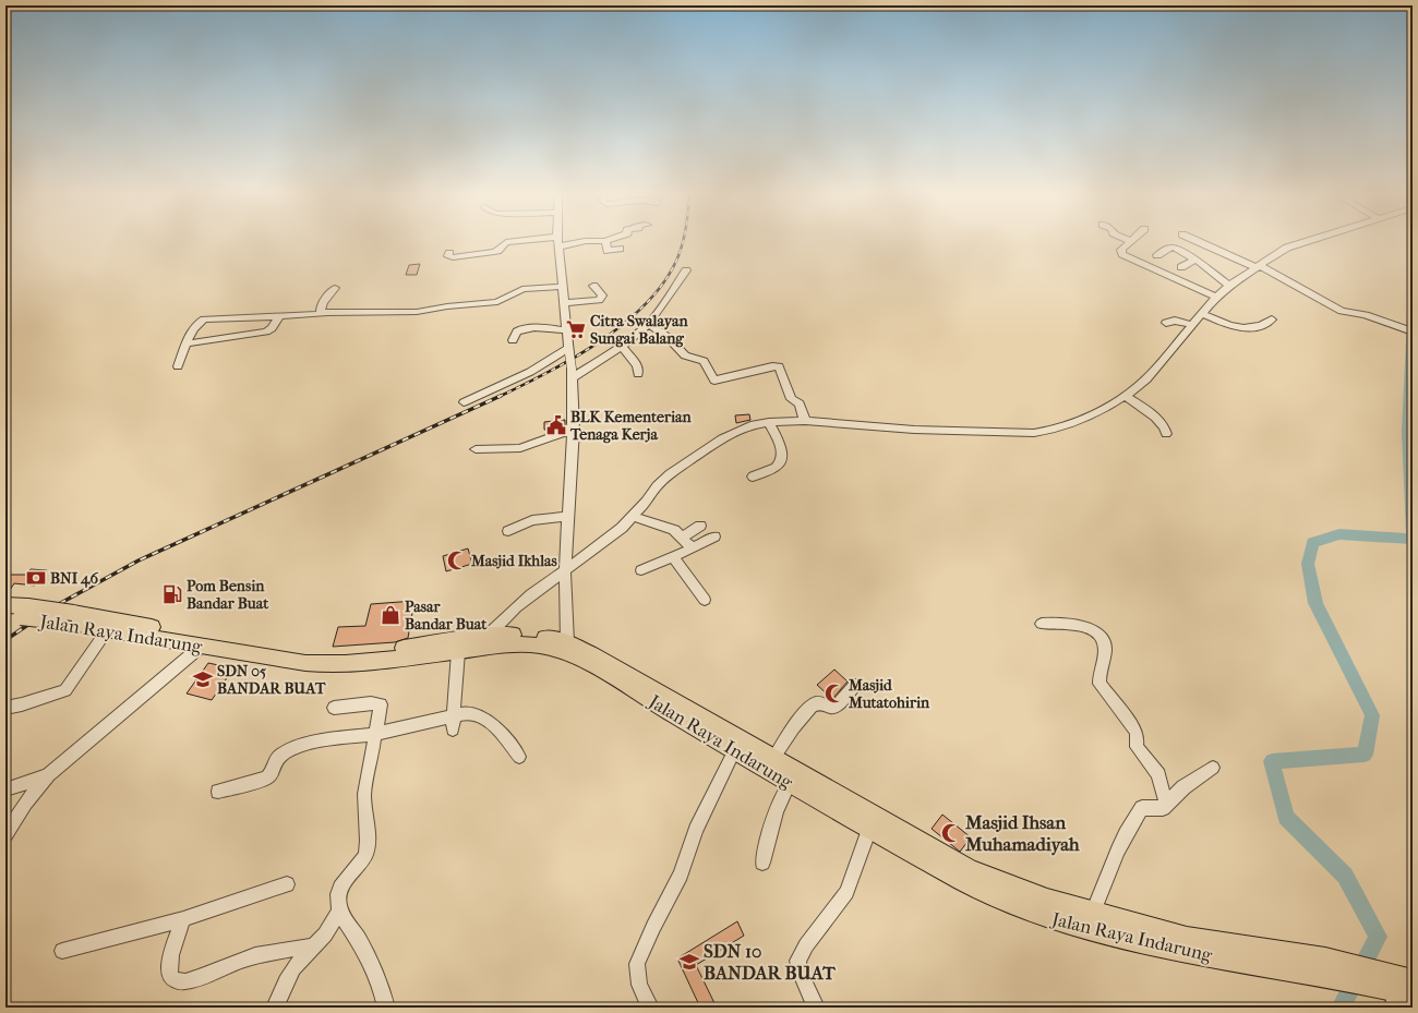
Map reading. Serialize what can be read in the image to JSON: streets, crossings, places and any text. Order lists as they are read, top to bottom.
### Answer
{
  "streets": {
    "highway": ["Jalan Raya Indarung"]
  },
  "places": {
    "supermarket": ["Citra Swalayan Sungai Balang"],
    "public building": ["BLK Kementerian Tenaga Kerja"],
    "mosque": ["Masjid Ikhlas", "Masjid Mutatohirin", "Masjid Ihsan Muhamadiyah"],
    "bank": ["BNI 46"],
    "fuel station": ["Pom Bensin Bandar Buat"],
    "shop": ["Pasar Bandar Buat"],
    "school or university": ["SDN 05 BANDAR BUAT", "SDN 10 BANDAR BUAT"]
  }
}
